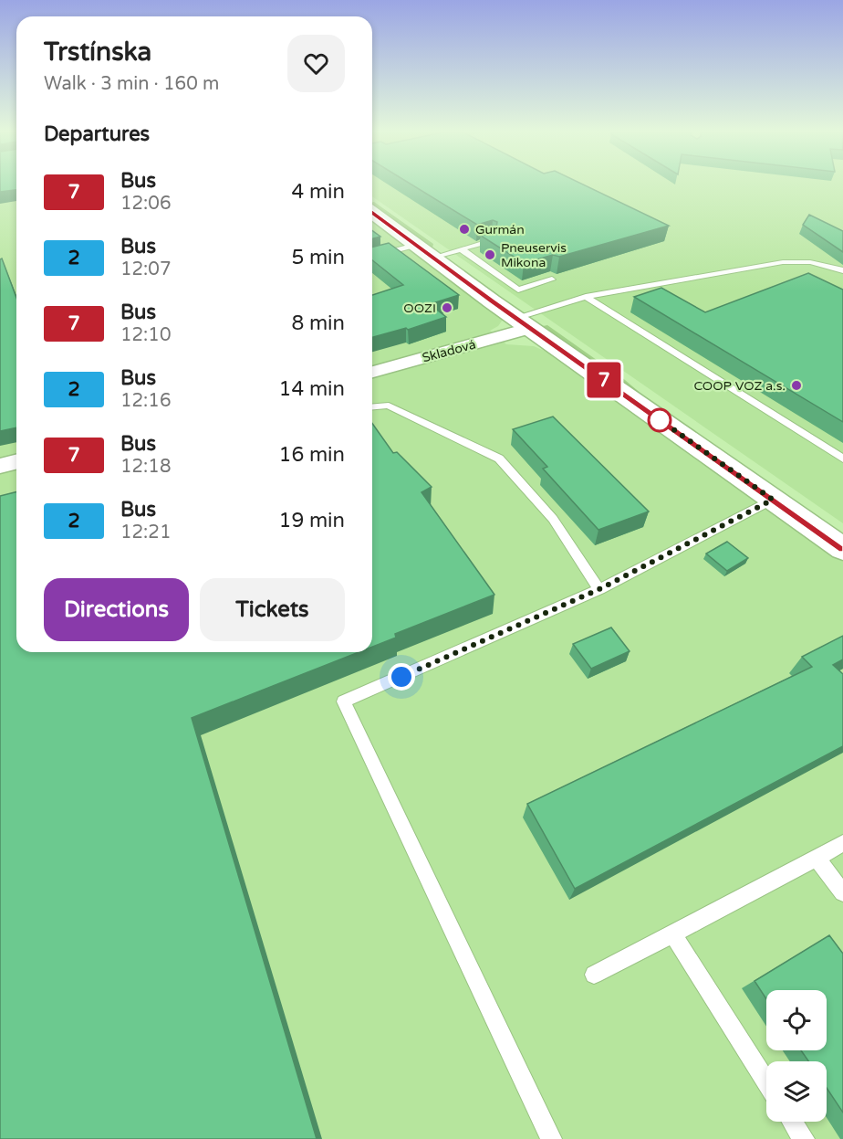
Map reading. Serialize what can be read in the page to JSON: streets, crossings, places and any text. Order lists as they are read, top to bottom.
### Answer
{
  "streets": {
    "street": ["Skladová"]
  },
  "places": [
    "Gurmán",
    "Pneuservis Mikona",
    "OOZI",
    "COOP VOZ a.s."
  ],
  "lines": ["bus line 7"],
  "page": {
    "on_map": "7",
    "heading": [
      ["Trstínska", "Walk · 3 min · 160 m"],
      "Departures"
    ],
    "list": [
      {
        "mark": "7",
        "name": "Bus",
        "note": "12:06",
        "value": "4 min"
      },
      {
        "mark": "2",
        "name": "Bus",
        "note": "12:07",
        "value": "5 min"
      },
      {
        "mark": "7",
        "name": "Bus",
        "note": "12:10",
        "value": "8 min"
      },
      {
        "mark": "2",
        "name": "Bus",
        "note": "12:16",
        "value": "14 min"
      },
      {
        "mark": "7",
        "name": "Bus",
        "note": "12:18",
        "value": "16 min"
      },
      {
        "mark": "2",
        "name": "Bus",
        "note": "12:21",
        "value": "19 min"
      }
    ],
    "buttons": ["Directions", "Tickets"]
  }
}
